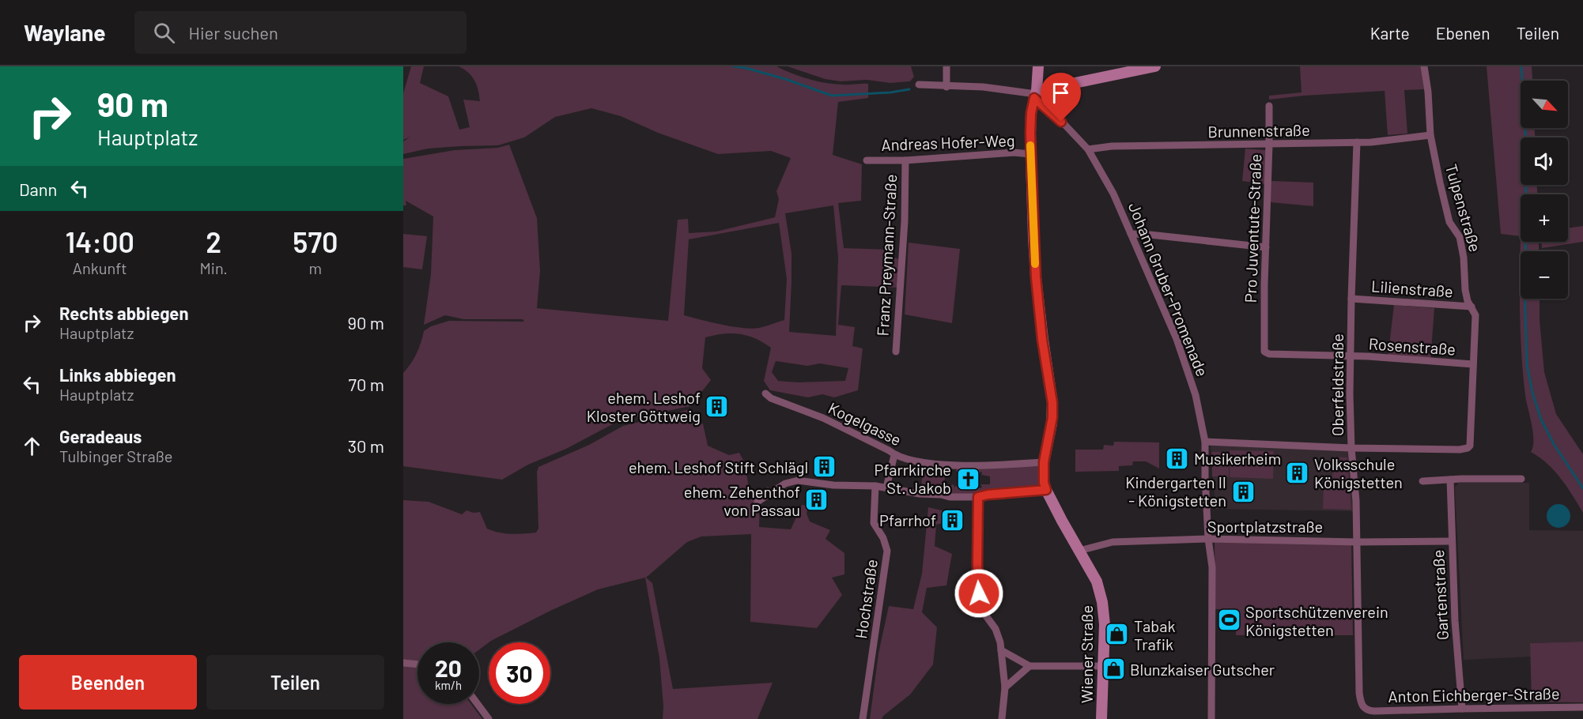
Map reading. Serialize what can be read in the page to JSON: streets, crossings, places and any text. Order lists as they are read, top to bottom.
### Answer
{
  "streets": {
    "main road": ["Wiener Straße"],
    "street": [
      "Brunnenstraße",
      "Andreas Hofer-Weg",
      "Tulpenstraße",
      "Pro Juventute-Straße",
      "Franz Preymann-Straße",
      "Lilienstraße",
      "Johann Gruber-Promenade",
      "Rosenstraße",
      "Oberfeldstraße",
      "Kogelgasse",
      "Sportplatzstraße",
      "Gartenstraße",
      "Hochstraße",
      "Anton Eichberger-Straße"
    ]
  },
  "crossings": [
    ["Brunnenstraße", "Tulpenstraße"],
    ["Brunnenstraße", "Pro Juventute-Straße"],
    ["Brunnenstraße", "Johann Gruber-Promenade"],
    ["Brunnenstraße", "Oberfeldstraße"],
    ["Andreas Hofer-Weg", "Franz Preymann-Straße"],
    ["Tulpenstraße", "Lilienstraße"],
    ["Tulpenstraße", "Rosenstraße"],
    ["Tulpenstraße", "Oberfeldstraße"],
    ["Pro Juventute-Straße", "Rosenstraße"],
    ["Lilienstraße", "Oberfeldstraße"],
    ["Johann Gruber-Promenade", "Sportplatzstraße"],
    ["Rosenstraße", "Oberfeldstraße"],
    ["Oberfeldstraße", "Sportplatzstraße"],
    ["Oberfeldstraße", "Anton Eichberger-Straße"],
    ["Sportplatzstraße", "Gartenstraße"],
    ["Sportplatzstraße", "Wiener Straße"],
    ["Gartenstraße", "Anton Eichberger-Straße"]
  ],
  "places": {
    "building": [
      "ehem. Leshof Kloster Göttweig",
      "Musikerheim",
      "ehem. Leshof Stift Schlägl",
      "Volksschule Königstetten",
      "Kindergarten II - Königstetten",
      "ehem. Zehenthof von Passau",
      "Pfarrhof"
    ],
    "church": ["Pfarrkirche St. Jakob"],
    "sports": ["Sportschützenverein Königstetten"],
    "shop": ["Tabak Trafik", "Blunzkaiser Gutscher"]
  },
  "north": "bottom right",
  "page": {
    "header": "Waylane",
    "search": "Hier suchen",
    "nav": ["Karte", "Ebenen", "Teilen"],
    "turn": ["90 m", "Hauptplatz"],
    "map_buttons": ["+", "−"],
    "then": "Dann",
    "eta": [
      "14:00",
      "Ankunft",
      "2",
      "Min.",
      "570",
      "m"
    ],
    "list": [
      {
        "name": "Rechts abbiegen",
        "note": "Hauptplatz",
        "value": "90 m"
      },
      {
        "name": "Links abbiegen",
        "note": "Hauptplatz",
        "value": "70 m"
      },
      {
        "name": "Geradeaus",
        "note": "Tulbinger Straße",
        "value": "30 m"
      }
    ],
    "speed": "20 km/h",
    "limit": "30",
    "buttons": ["Beenden", "Teilen"]
  }
}
